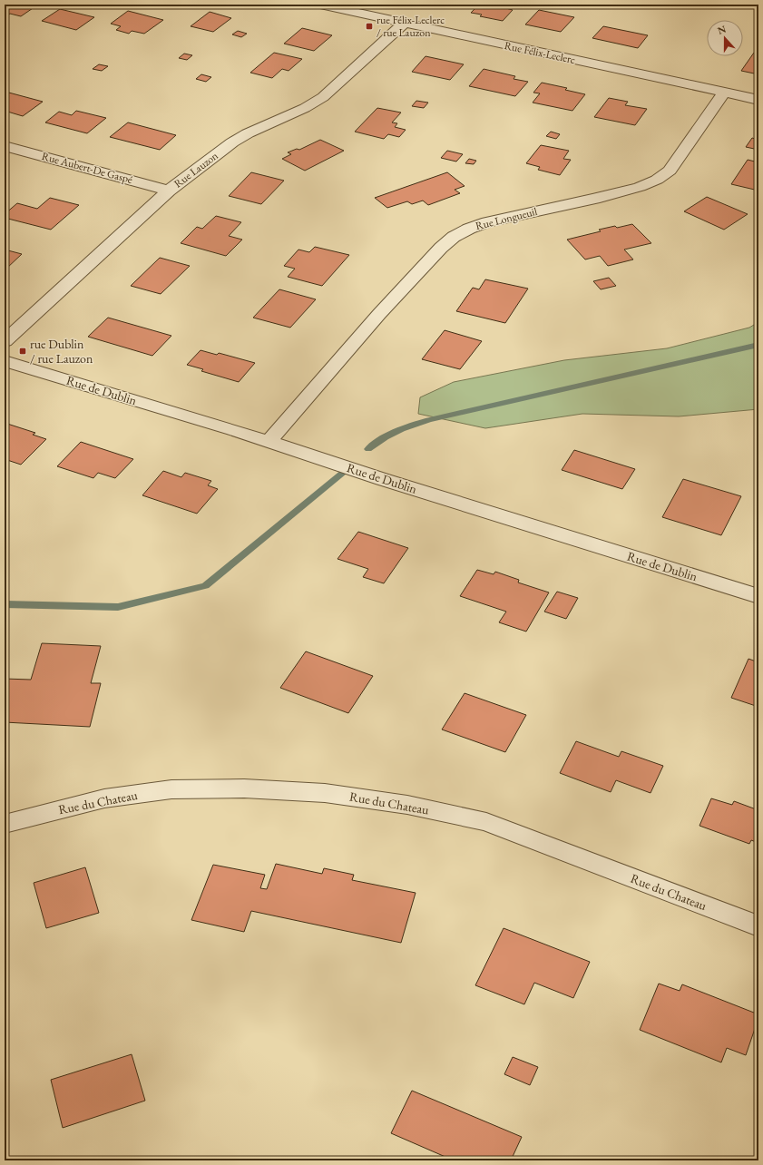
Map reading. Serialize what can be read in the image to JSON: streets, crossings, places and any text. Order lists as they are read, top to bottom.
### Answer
{
  "streets": {
    "street": [
      "Rue Félix-Leclerc",
      "Rue Aubert-De Gaspé",
      "Rue Lauzon",
      "Rue Longueuil",
      "Rue de Dublin",
      "Rue du Chateau"
    ]
  },
  "crossings": [
    ["Rue Félix-Leclerc", "Rue Lauzon"],
    ["Rue Félix-Leclerc", "Rue Longueuil"],
    ["Rue Aubert-De Gaspé", "Rue Lauzon"],
    ["Rue Longueuil", "Rue de Dublin"]
  ],
  "places": {
    "transit": ["rue Félix-Leclerc / rue Lauzon", "rue Dublin / rue Lauzon"]
  },
  "north": "top"
}
